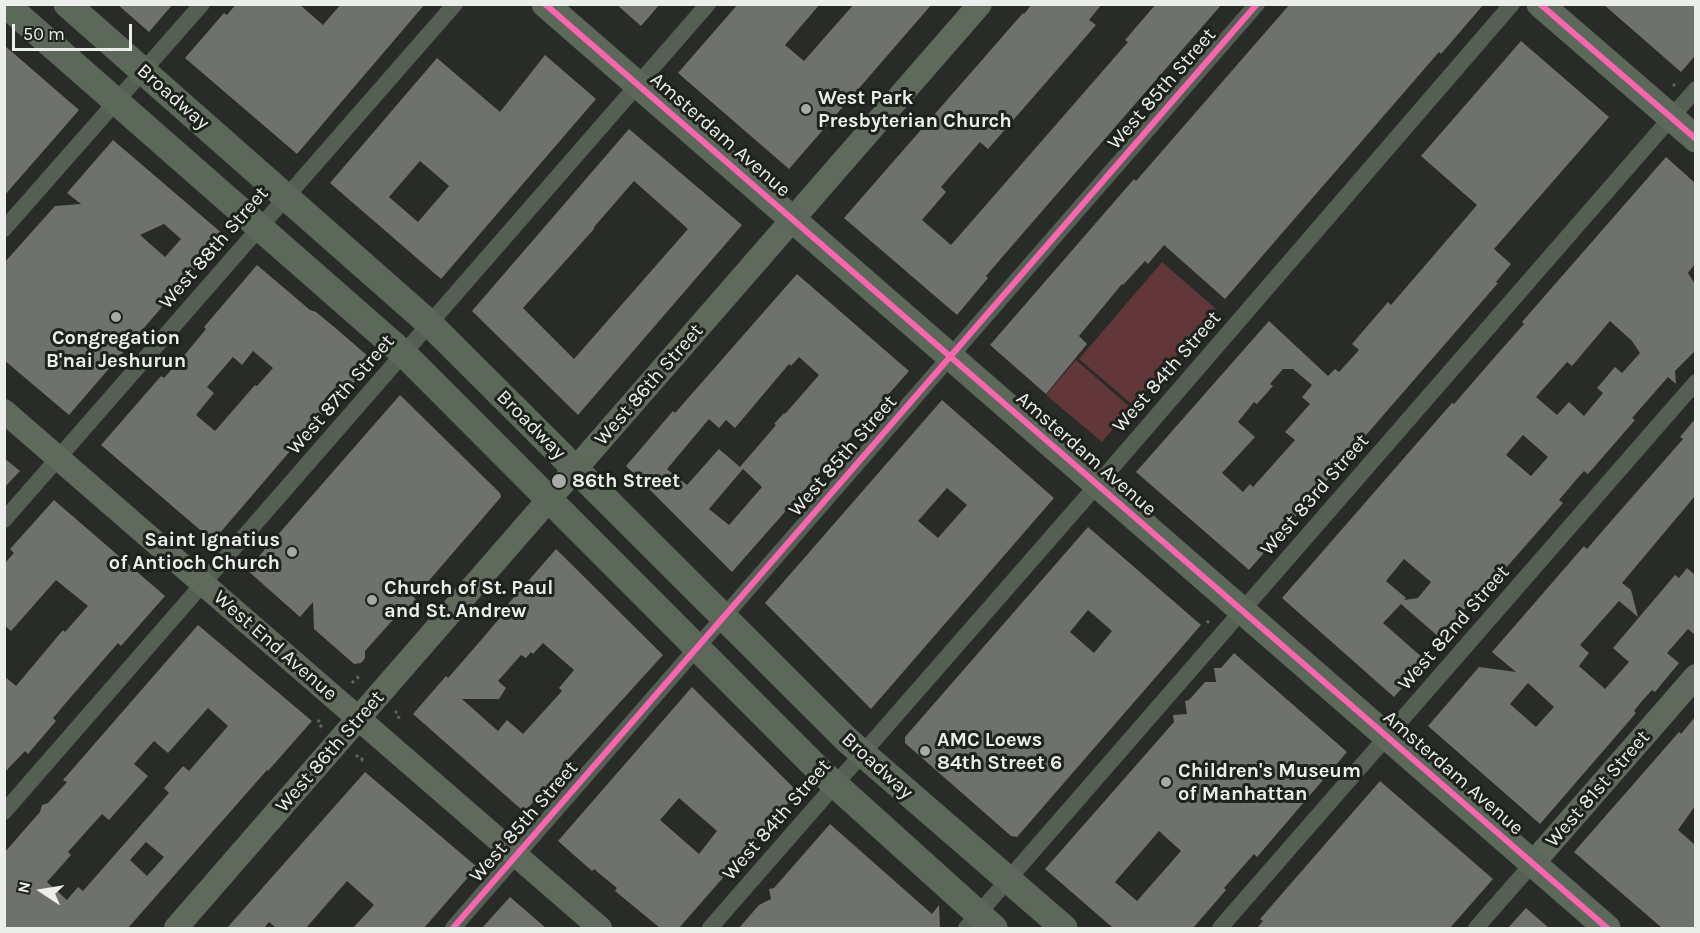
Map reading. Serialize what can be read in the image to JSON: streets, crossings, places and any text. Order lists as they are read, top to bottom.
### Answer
{
  "streets": {
    "main road": [
      "Broadway",
      "Amsterdam Avenue",
      "West 86th Street",
      "West End Avenue",
      "West 81st Street"
    ],
    "street": [
      "West 85th Street",
      "West 88th Street",
      "West 84th Street",
      "West 87th Street",
      "West 83rd Street",
      "West 82nd Street"
    ]
  },
  "crossings": [
    ["West 85th Street", "Broadway"],
    ["West 85th Street", "Amsterdam Avenue"],
    ["West 85th Street", "West End Avenue"],
    ["Broadway", "West 88th Street"],
    ["Broadway", "West 84th Street"],
    ["Broadway", "West 86th Street"],
    ["Broadway", "West 87th Street"],
    ["Broadway", "West 83rd Street"],
    ["Amsterdam Avenue", "West 84th Street"],
    ["Amsterdam Avenue", "West 86th Street"],
    ["Amsterdam Avenue", "West 87th Street"],
    ["Amsterdam Avenue", "West 83rd Street"],
    ["Amsterdam Avenue", "West 82nd Street"],
    ["Amsterdam Avenue", "West 81st Street"],
    ["West 88th Street", "West End Avenue"],
    ["West 86th Street", "West End Avenue"],
    ["West 87th Street", "West End Avenue"]
  ],
  "places": [
    "West Park Presbyterian Church",
    "Congregation B'nai Jeshurun",
    "86th Street",
    "Saint Ignatius of Antioch Church",
    "Church of St. Paul and St. Andrew",
    "AMC Loews 84th Street 6",
    "Children's Museum of Manhattan"
  ],
  "scale_bar": "50 m",
  "north": "left"
}
